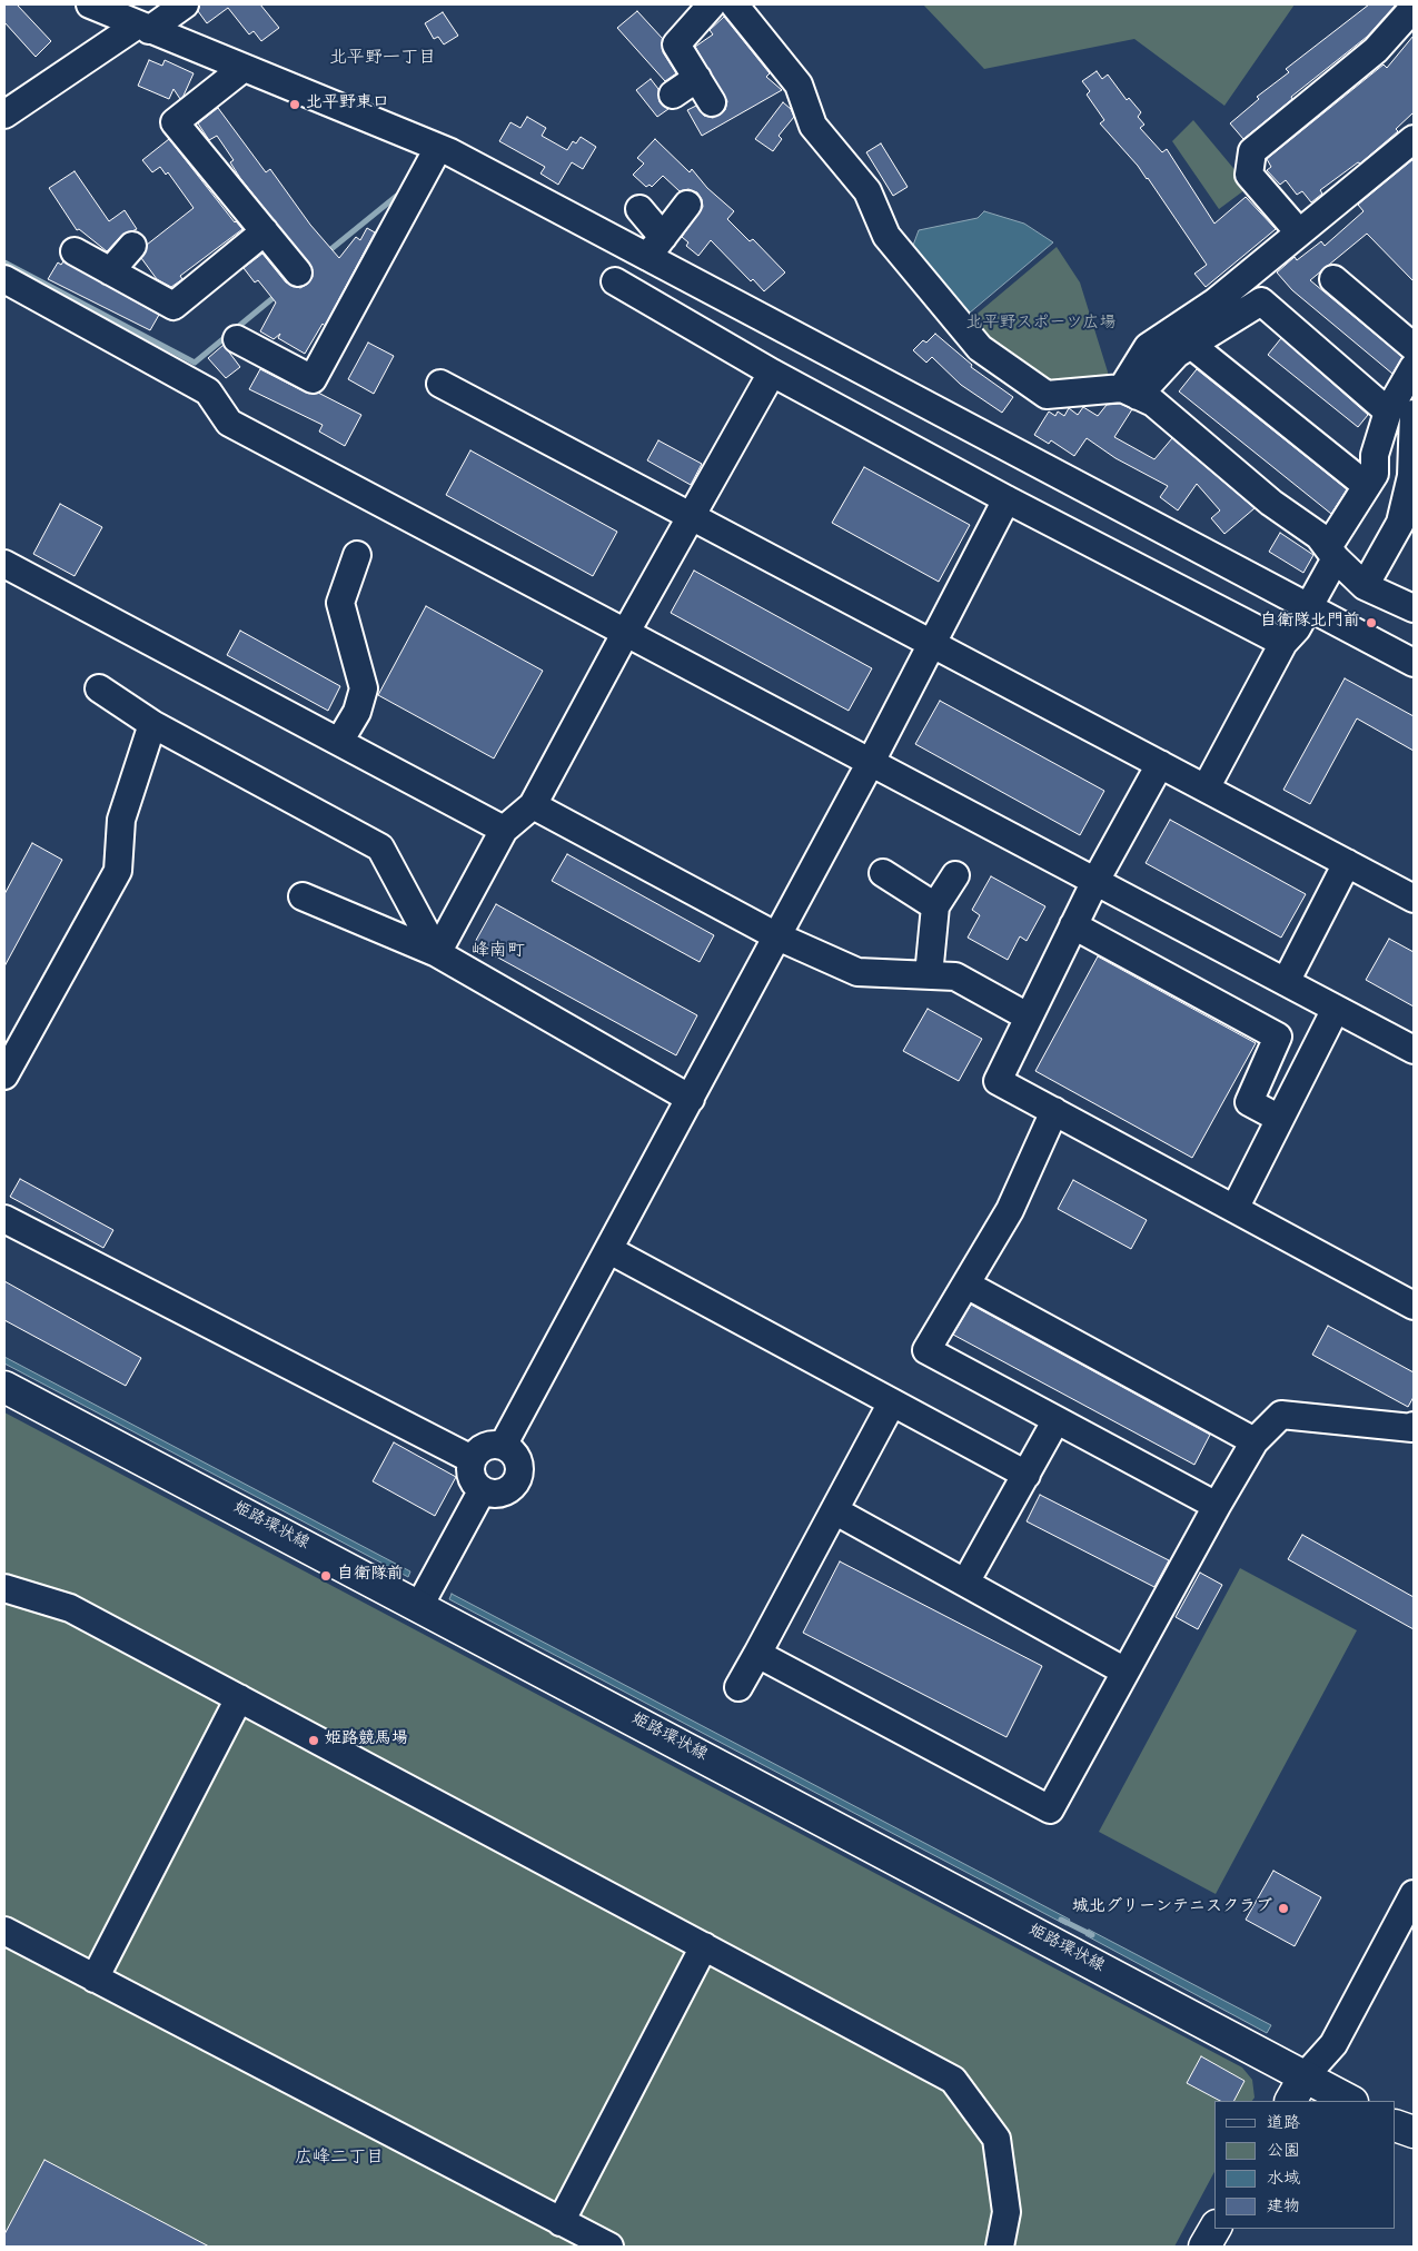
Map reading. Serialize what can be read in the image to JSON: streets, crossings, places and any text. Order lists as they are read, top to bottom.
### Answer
{
  "streets": {
    "main road": ["姫路環状線"]
  },
  "districts": ["北平野一丁目", "峰南町", "広峰二丁目"],
  "parks": ["北平野スポーツ広場"],
  "places": [
    "北平野東口",
    "自衛隊北門前",
    "自衛隊前",
    "姫路競馬場",
    "城北グリーンテニスクラブ"
  ],
  "legend": [
    "道路",
    "公園",
    "水域",
    "建物"
  ]
}
